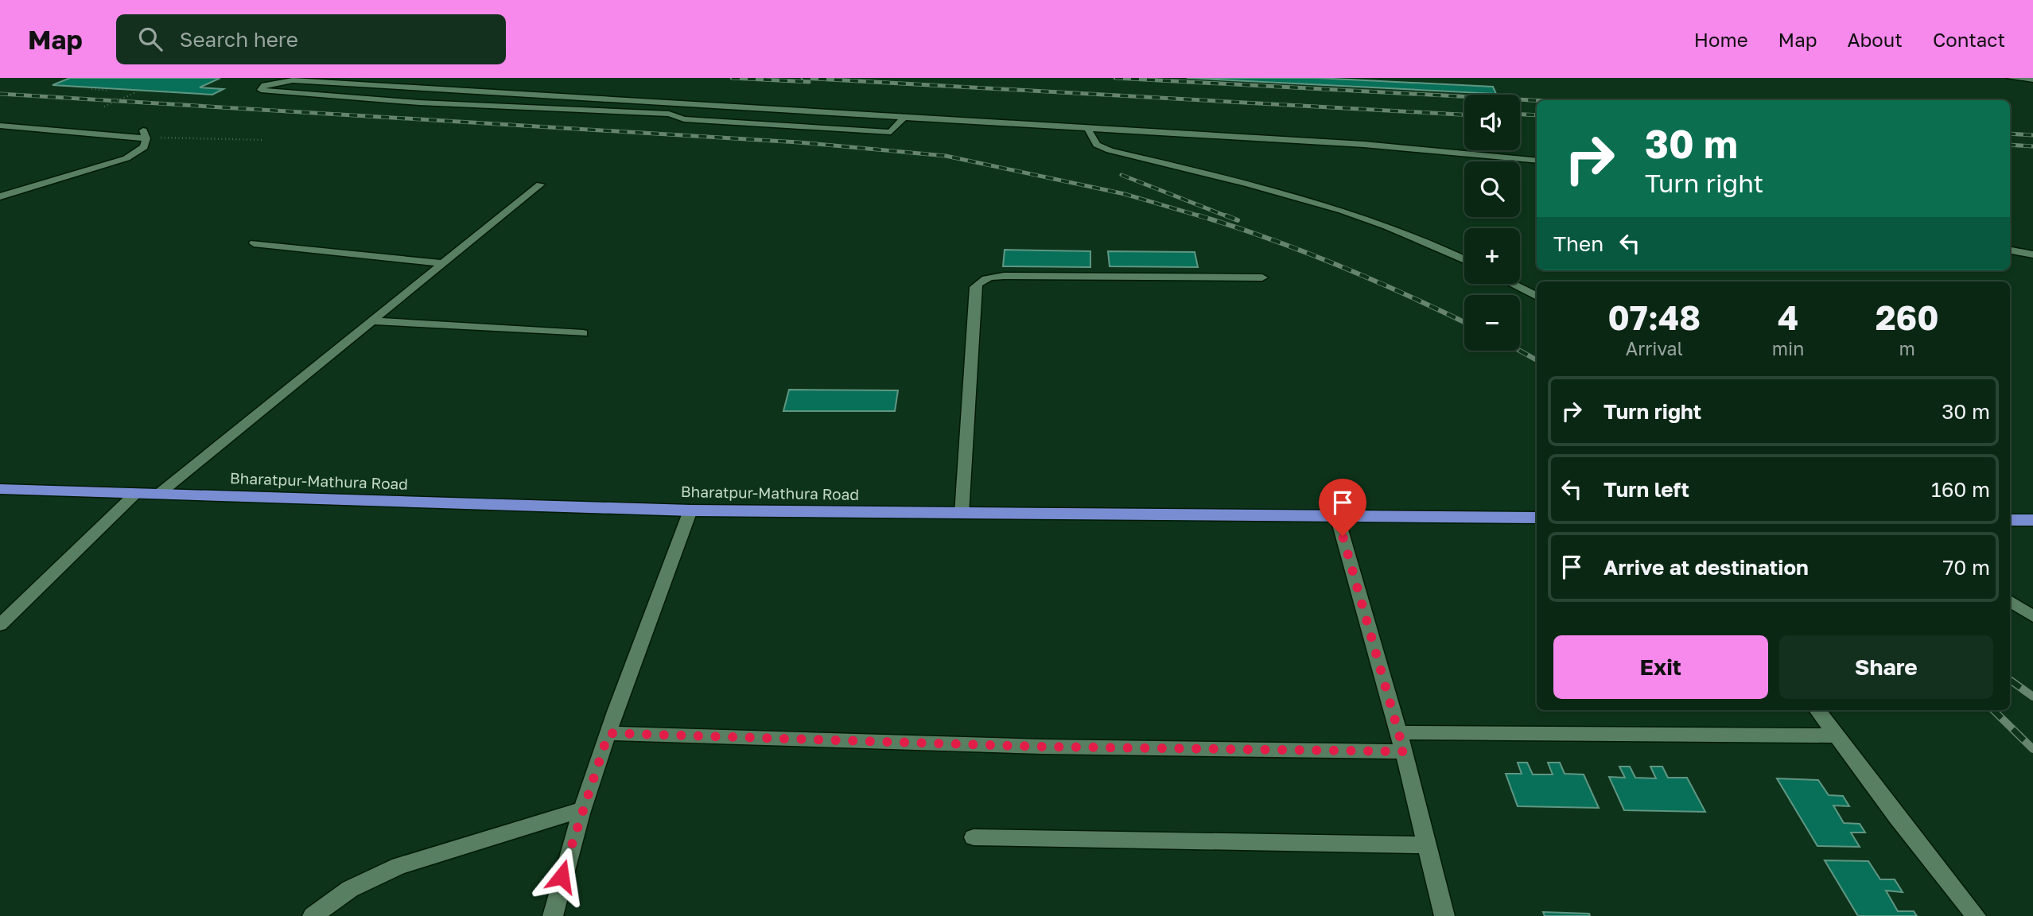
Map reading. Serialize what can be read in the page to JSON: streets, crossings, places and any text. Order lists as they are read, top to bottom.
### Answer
{
  "streets": {
    "highway": ["Bharatpur-Mathura Road"]
  },
  "page": {
    "header": "Map",
    "search": "Search here",
    "nav": [
      "Home",
      "Map",
      "About",
      "Contact"
    ],
    "map_buttons": ["+", "−"],
    "turn": ["30 m", "Turn right"],
    "then": "Then",
    "eta": [
      "07:48",
      "Arrival",
      "4",
      "min",
      "260",
      "m"
    ],
    "list": [
      {
        "name": "Turn right",
        "value": "30 m"
      },
      {
        "name": "Turn left",
        "value": "160 m"
      },
      {
        "name": "Arrive at destination",
        "value": "70 m"
      }
    ],
    "buttons": ["Exit", "Share"]
  }
}
